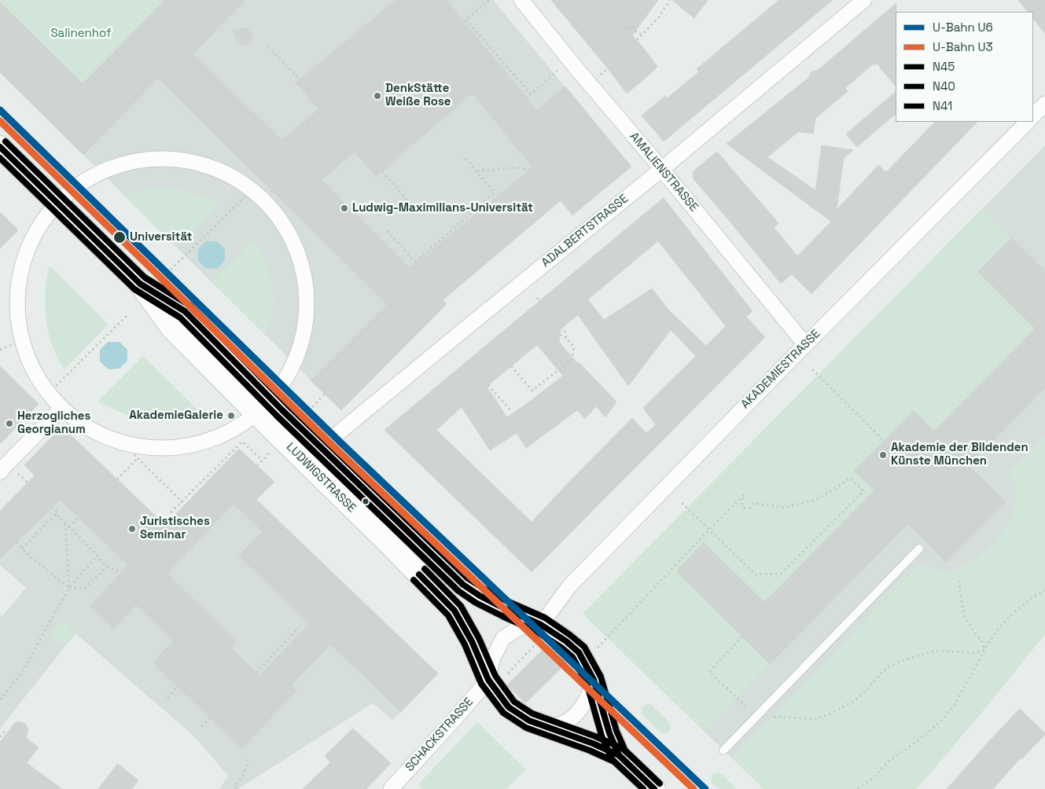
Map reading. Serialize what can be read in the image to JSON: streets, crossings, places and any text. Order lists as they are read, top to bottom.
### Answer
{
  "streets": {
    "main road": ["LUDWIGSTRASSE"],
    "street": [
      "AMALIENSTRASSE",
      "ADALBERTSTRASSE",
      "AKADEMIESTRASSE",
      "SCHACKSTRASSE"
    ]
  },
  "crossings": [
    ["AMALIENSTRASSE", "ADALBERTSTRASSE"],
    ["AMALIENSTRASSE", "AKADEMIESTRASSE"],
    ["ADALBERTSTRASSE", "LUDWIGSTRASSE"],
    ["AKADEMIESTRASSE", "LUDWIGSTRASSE"],
    ["AKADEMIESTRASSE", "SCHACKSTRASSE"],
    ["LUDWIGSTRASSE", "SCHACKSTRASSE"]
  ],
  "parks": ["Salinenhof"],
  "places": [
    "DenkStätte Weiße Rose",
    "Ludwig-Maximilians-Universität",
    "Universität",
    "AkademieGalerie",
    "Herzogliches Georgianum",
    "Akademie der Bildenden Künste München",
    "Juristisches Seminar"
  ],
  "lines": [
    "metro line U6",
    "metro line U3",
    "transit line N41",
    "transit line N45",
    "transit line N40"
  ],
  "legend": [
    "U-Bahn U6",
    "U-Bahn U3",
    "N45",
    "N40",
    "N41"
  ]
}
